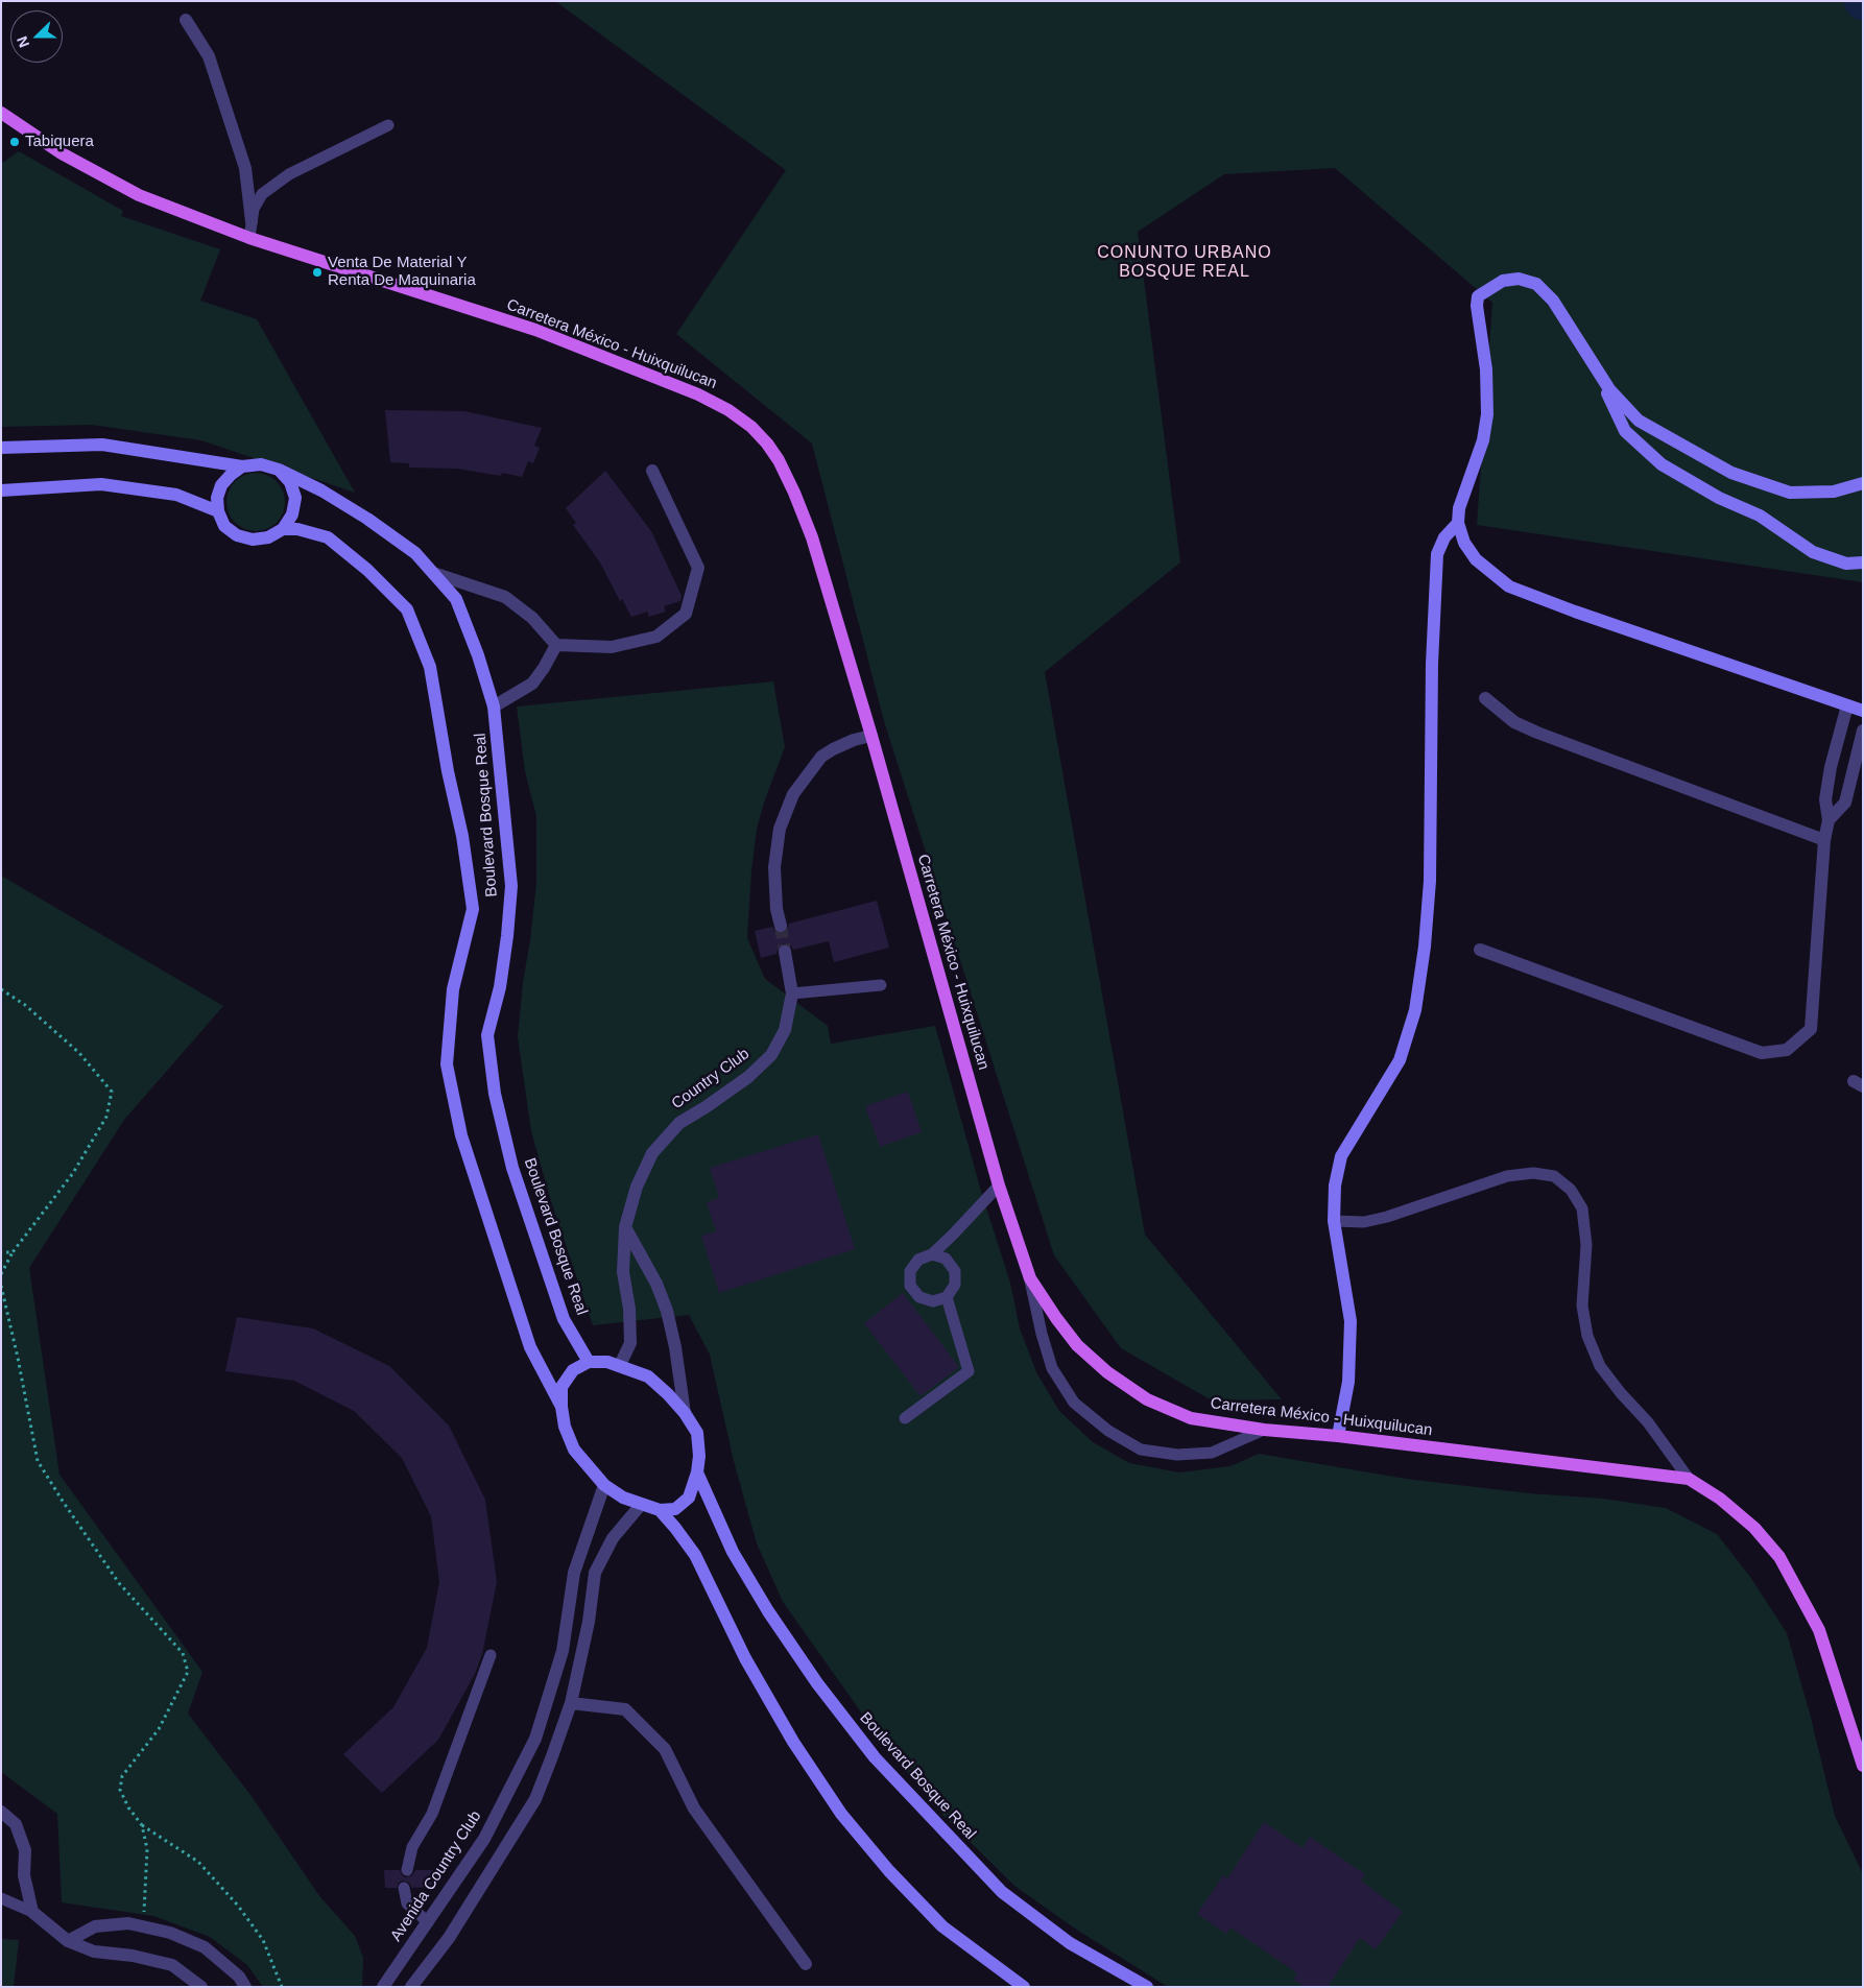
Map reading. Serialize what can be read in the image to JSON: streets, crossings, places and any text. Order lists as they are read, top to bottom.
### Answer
{
  "streets": {
    "main road": ["Carretera México - Huixquilucan"],
    "street": ["Boulevard Bosque Real", "Country Club", "Avenida Country Club"]
  },
  "crossings": [
    ["Boulevard Bosque Real", "Country Club"],
    ["Boulevard Bosque Real", "Avenida Country Club"],
    ["Country Club", "Avenida Country Club"]
  ],
  "districts": ["CONUNTO URBANO BOSQUE REAL"],
  "places": ["Tabiquera", "Venta De Material Y Renta De Maquinaria"],
  "north": "left"
}
